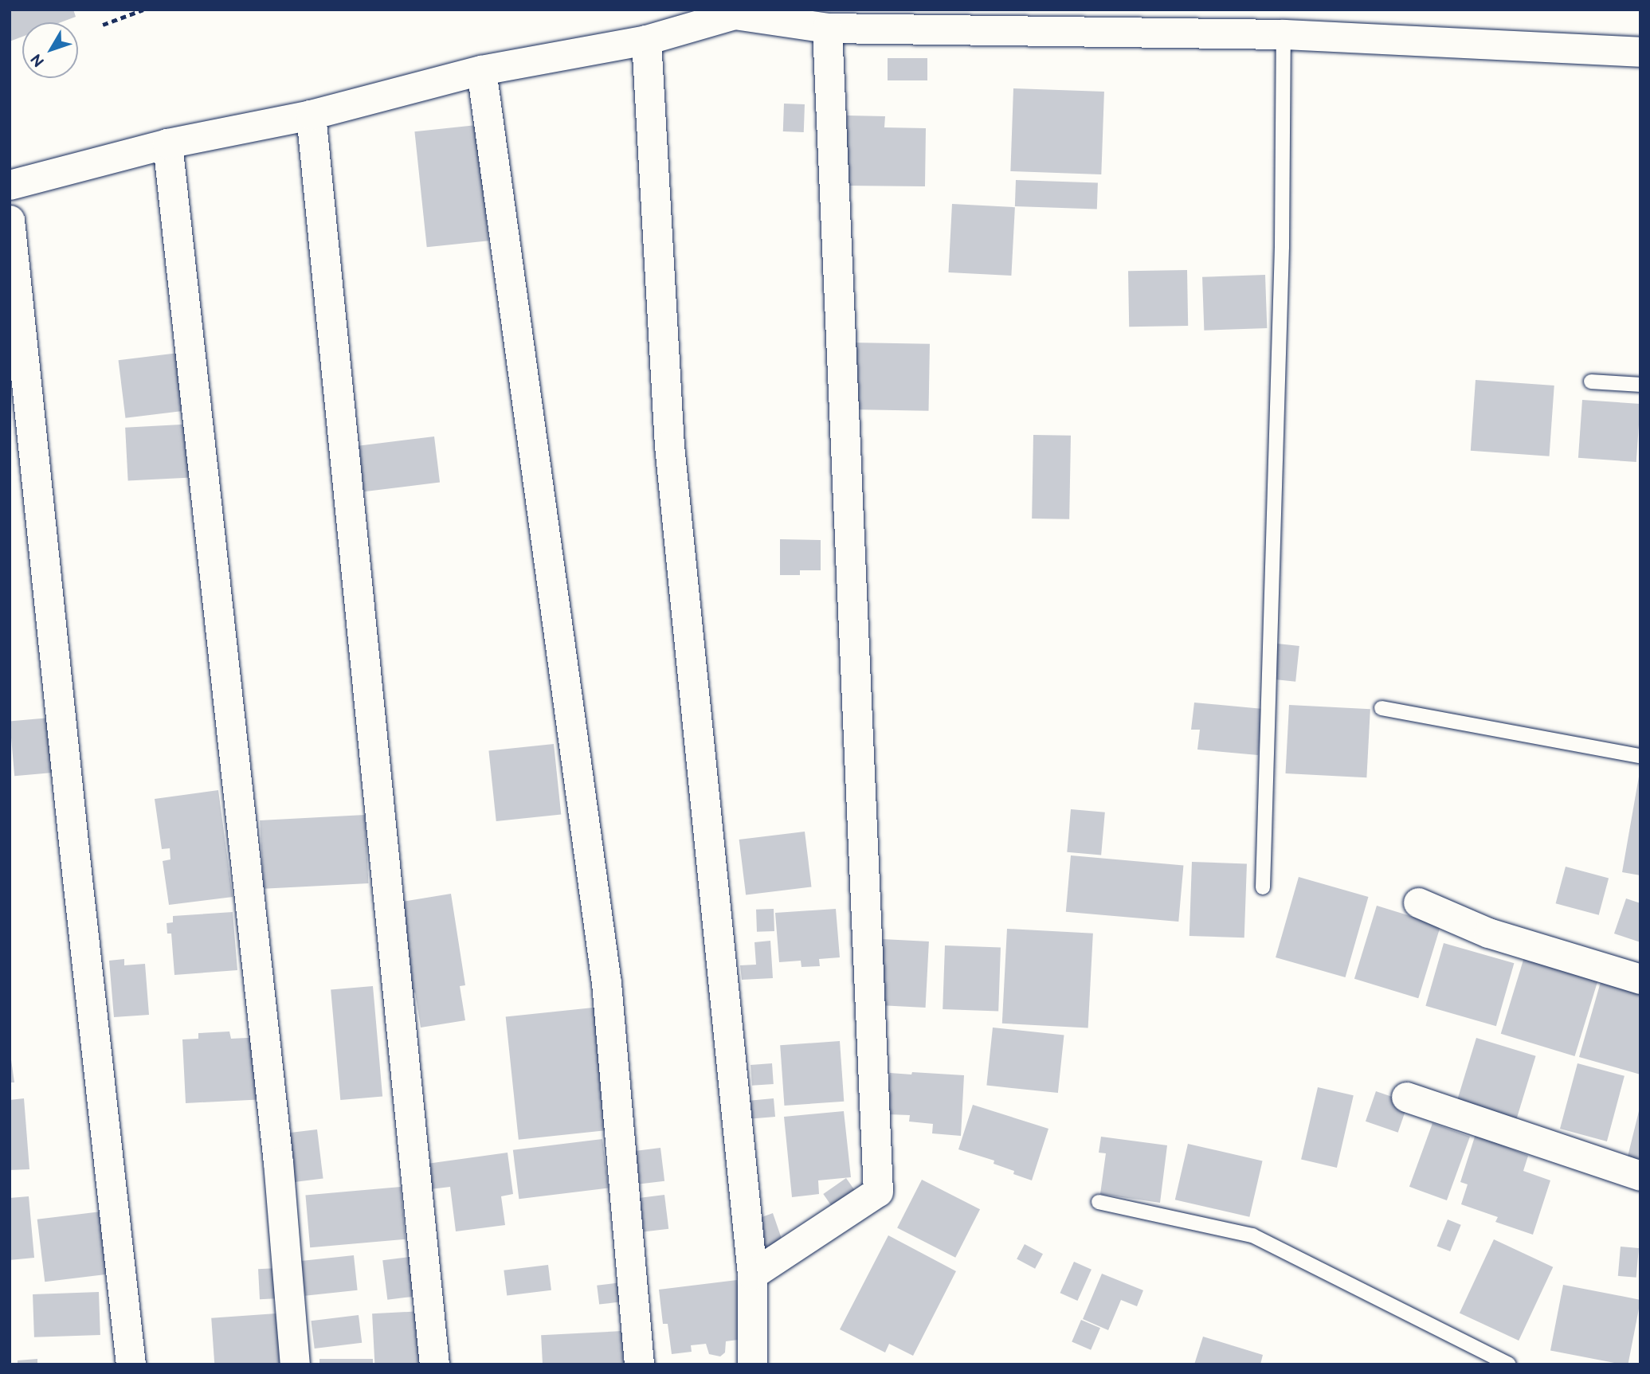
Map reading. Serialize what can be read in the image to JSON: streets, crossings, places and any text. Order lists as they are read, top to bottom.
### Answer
{
  "north": "bottom left"
}
